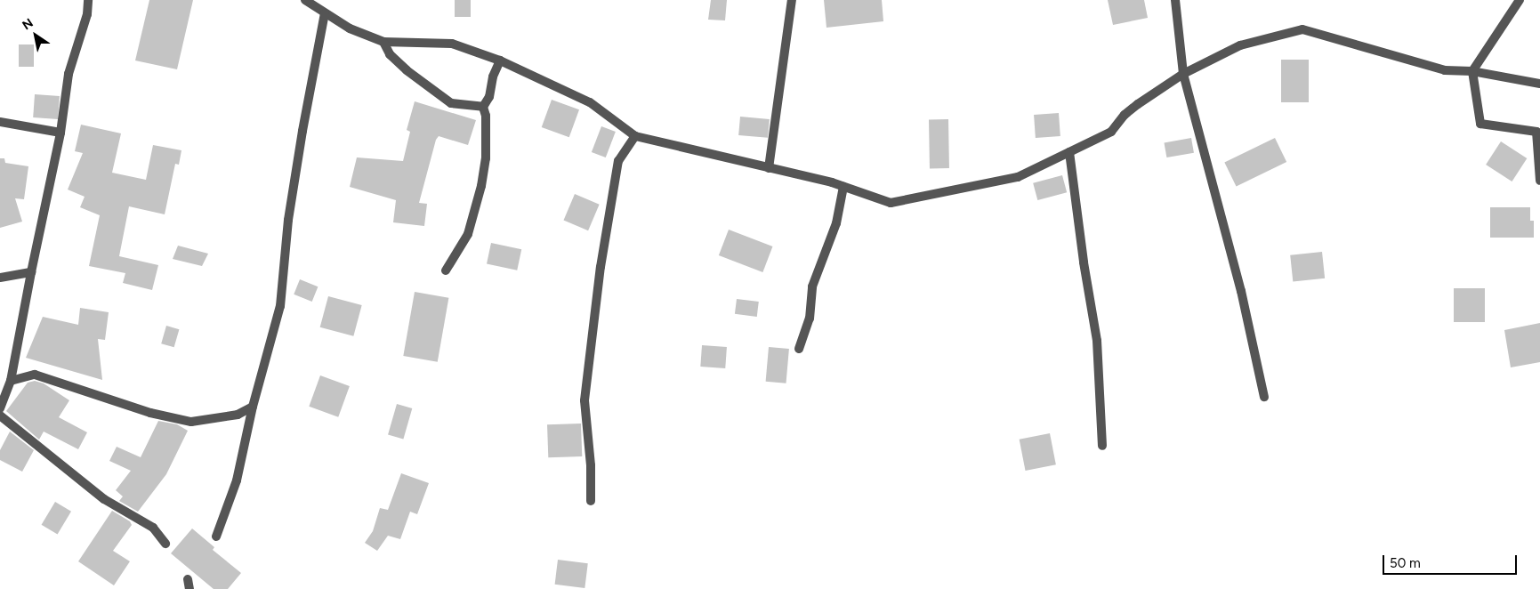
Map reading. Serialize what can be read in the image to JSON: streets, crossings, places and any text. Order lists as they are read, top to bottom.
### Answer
{
  "scale_bar": "50 m",
  "north": "top left"
}
